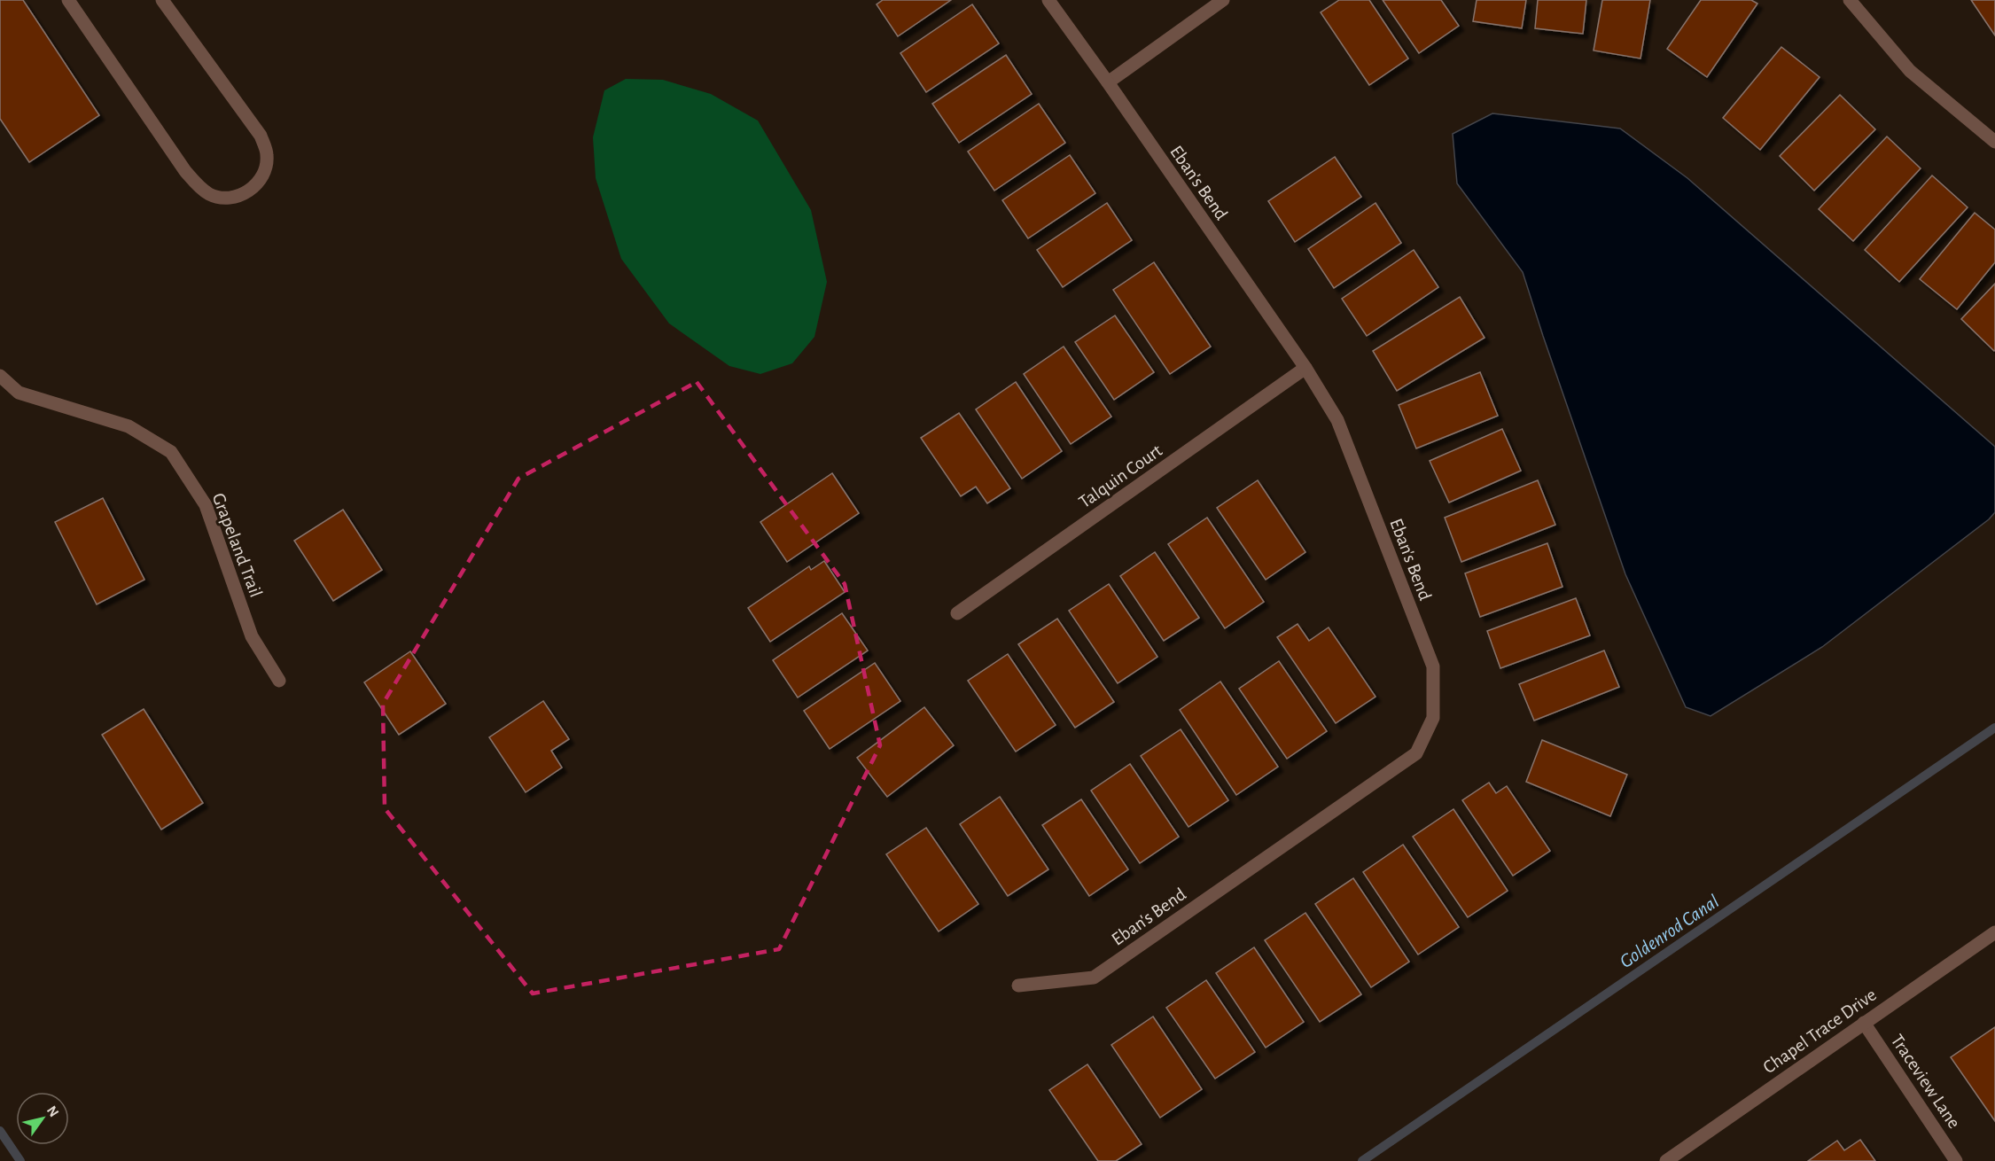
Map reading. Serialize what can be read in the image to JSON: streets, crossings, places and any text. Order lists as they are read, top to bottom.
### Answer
{
  "streets": {
    "street": [
      "Eban's Bend",
      "Talquin Court",
      "Grapeland Trail",
      "Chapel Trace Drive",
      "Traceview Lane"
    ]
  },
  "crossings": [
    ["Eban's Bend", "Talquin Court"],
    ["Chapel Trace Drive", "Traceview Lane"]
  ],
  "water": ["Goldenrod Canal"],
  "north": "top right"
}
